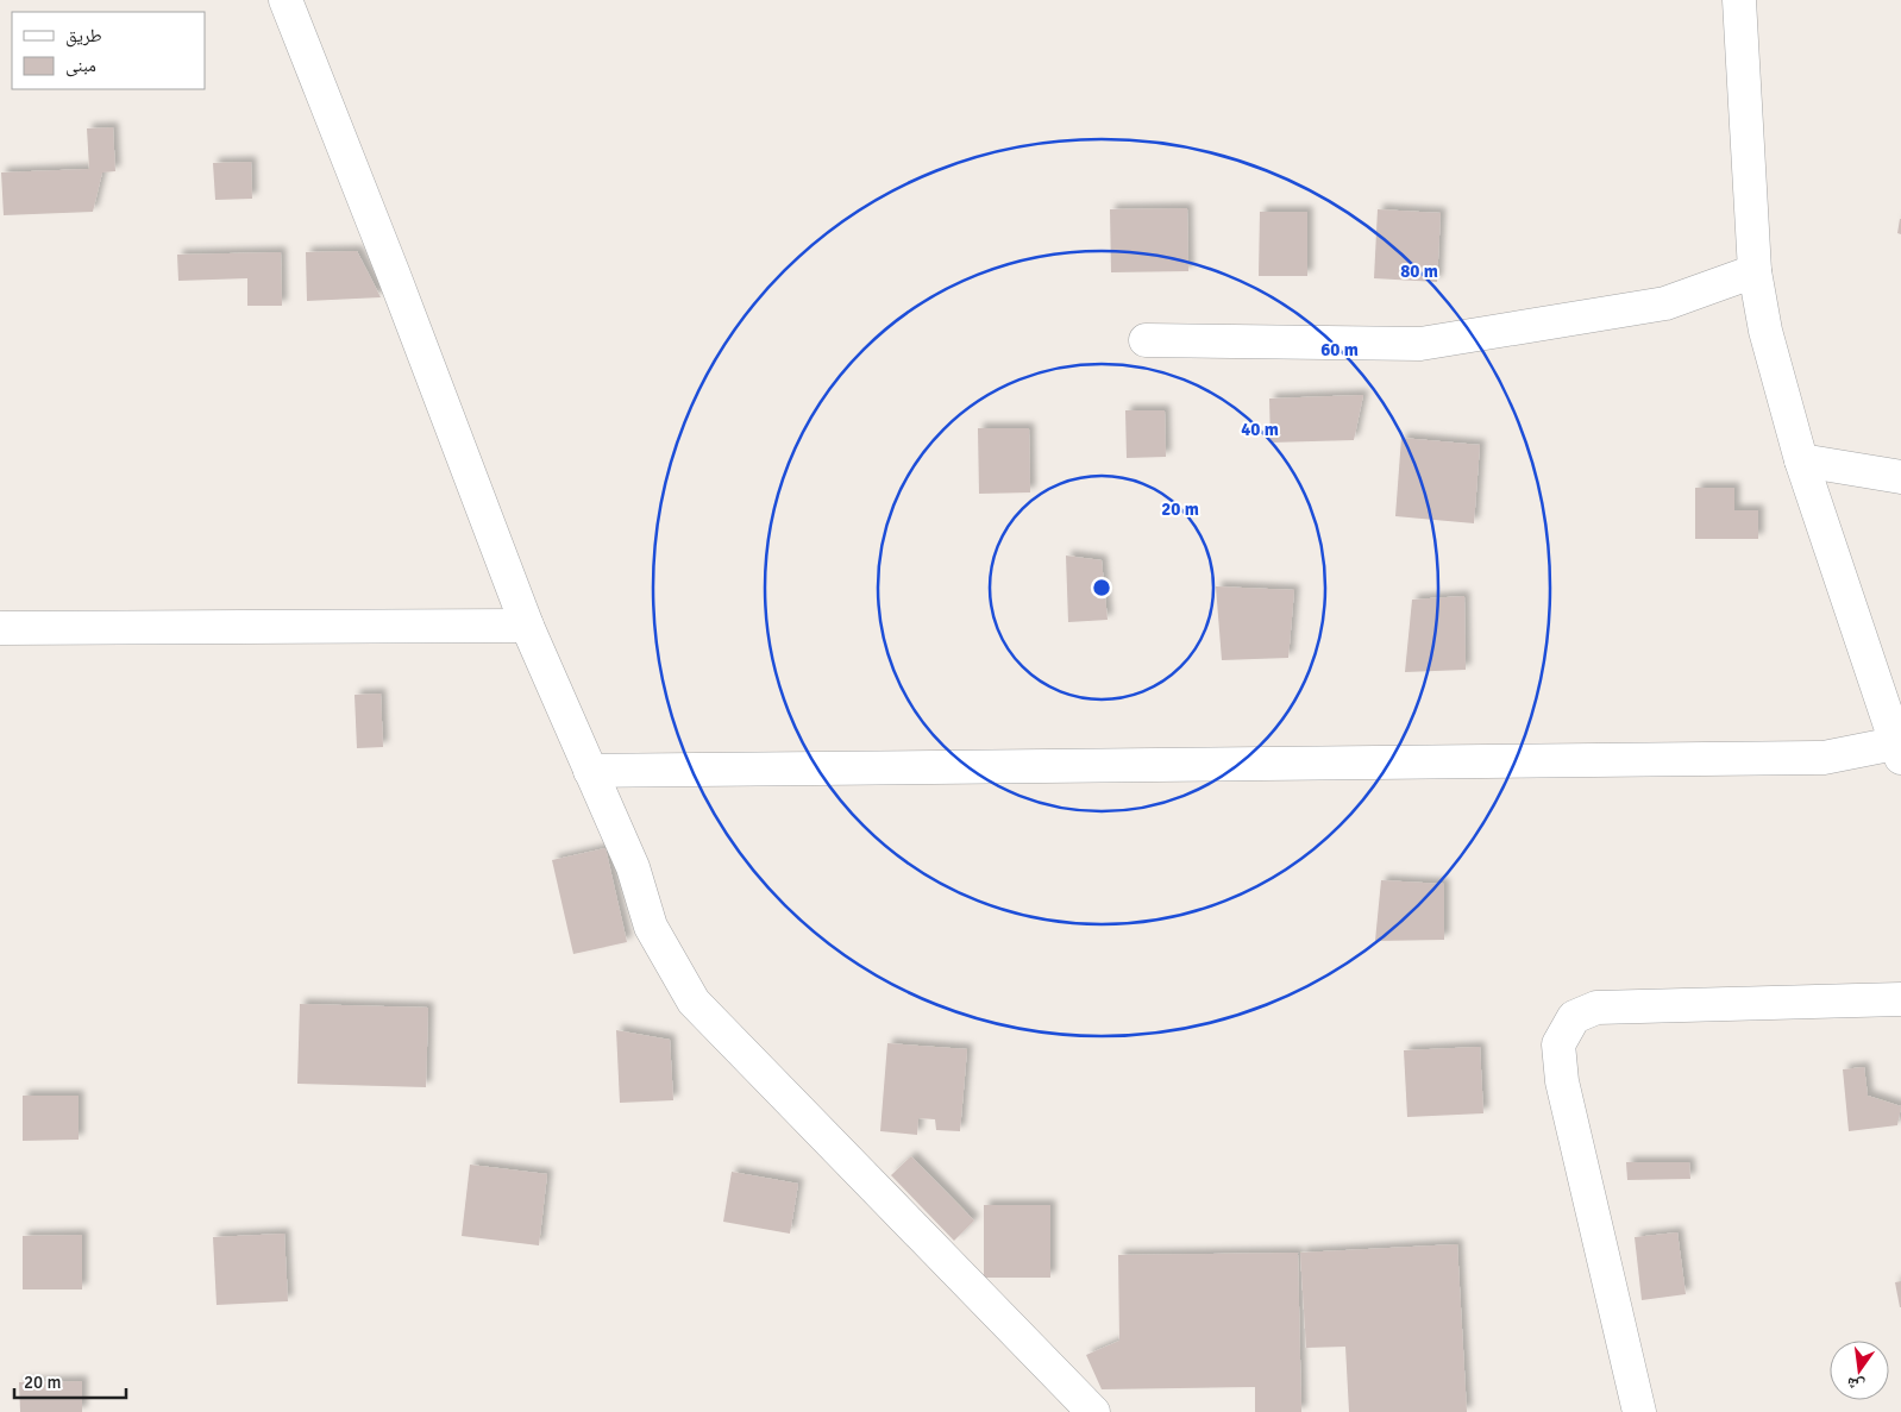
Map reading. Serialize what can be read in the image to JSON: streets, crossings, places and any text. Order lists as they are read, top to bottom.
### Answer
{
  "legend": ["طريق", "مبنى"],
  "scale_bar": "20 m",
  "north": "bottom",
  "rings": [
    "80 m",
    "60 m",
    "40 m",
    "20 m"
  ]
}
